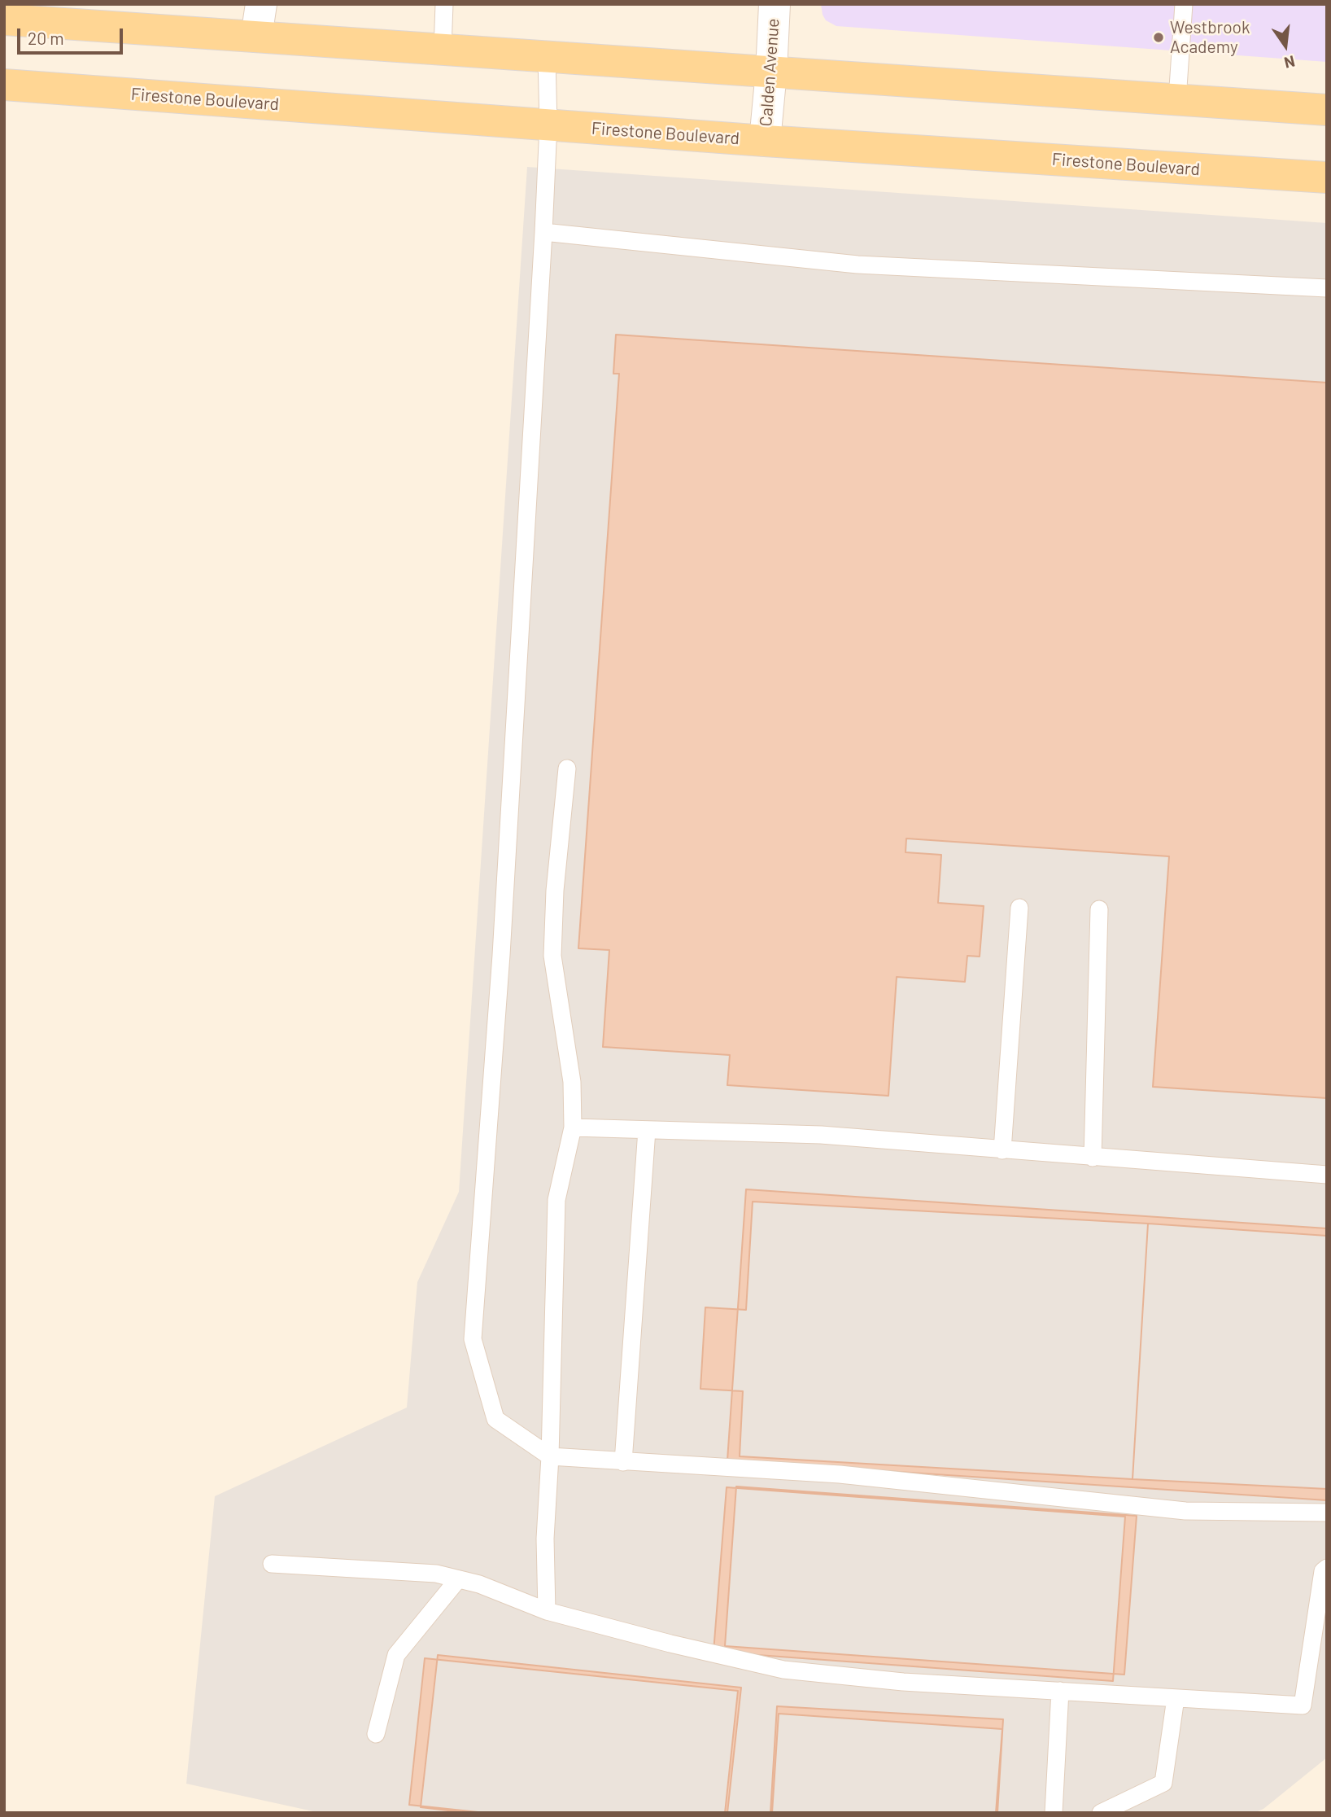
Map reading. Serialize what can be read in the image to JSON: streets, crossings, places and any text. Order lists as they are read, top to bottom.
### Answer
{
  "streets": {
    "main road": ["Firestone Boulevard"],
    "street": ["Calden Avenue"]
  },
  "crossings": [
    ["Calden Avenue", "Firestone Boulevard"]
  ],
  "places": ["Westbrook Academy"],
  "scale_bar": "20 m",
  "north": "bottom"
}
